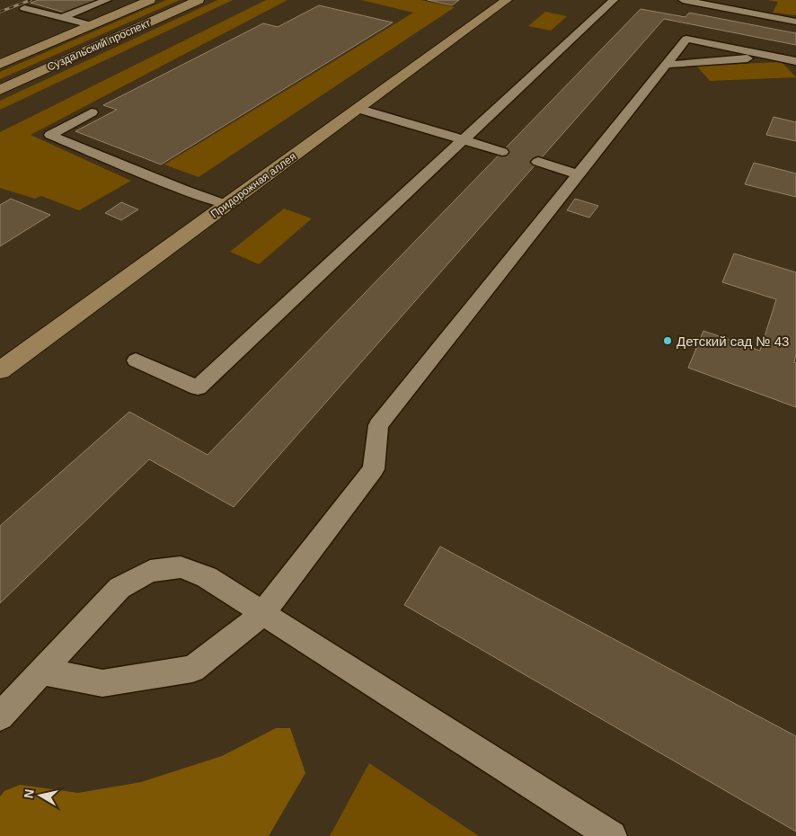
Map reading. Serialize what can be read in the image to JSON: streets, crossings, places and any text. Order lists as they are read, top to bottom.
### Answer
{
  "streets": {
    "street": ["Суздальский проспект", "Придорожная аллея"]
  },
  "places": ["Детский сад № 43"],
  "north": "left"
}
